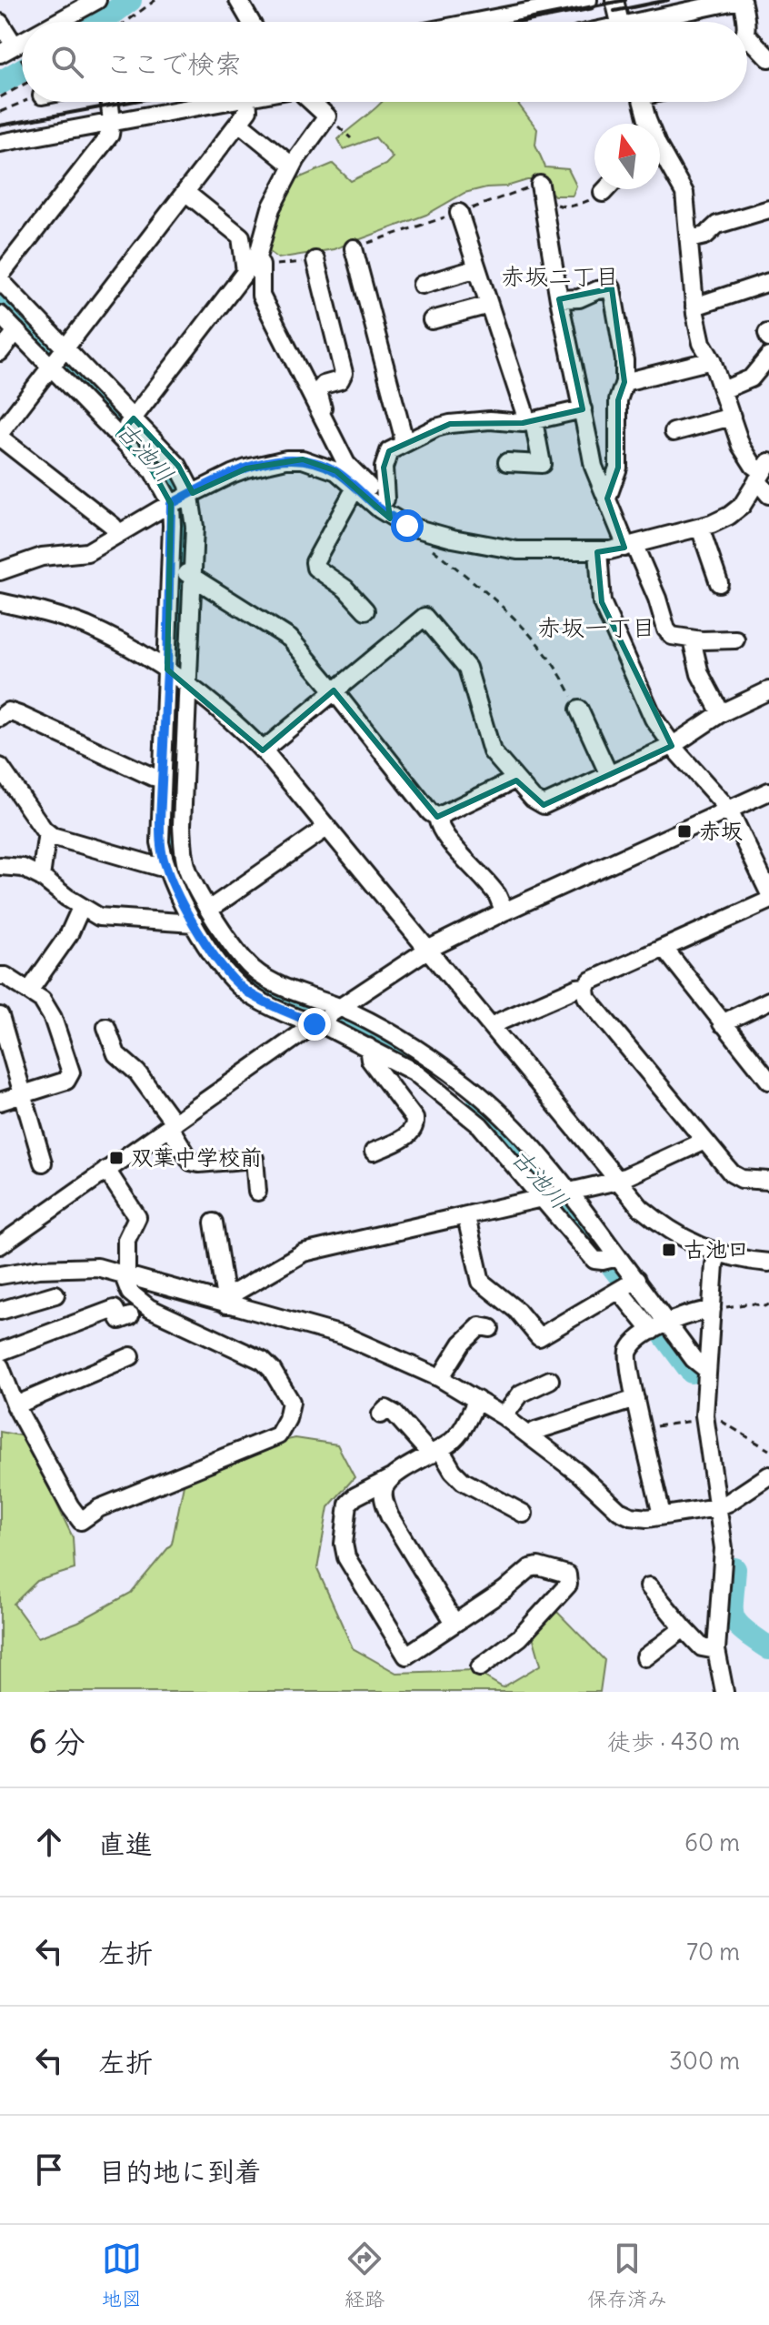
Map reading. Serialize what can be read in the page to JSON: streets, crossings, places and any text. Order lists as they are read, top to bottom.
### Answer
{
  "districts": ["赤坂二丁目", "赤坂一丁目"],
  "water": ["古池川"],
  "places": {
    "transit": ["赤坂", "双葉中学校前", "古池口"]
  },
  "north": "top",
  "page": {
    "search": "ここで検索",
    "heading": ["6 分", "徒歩 · 430 m"],
    "list": [
      ["直進", "60 m"],
      ["左折", "70 m"],
      ["左折", "300 m"],
      "目的地に到着"
    ],
    "nav": ["地図", "経路", "保存済み"]
  }
}
